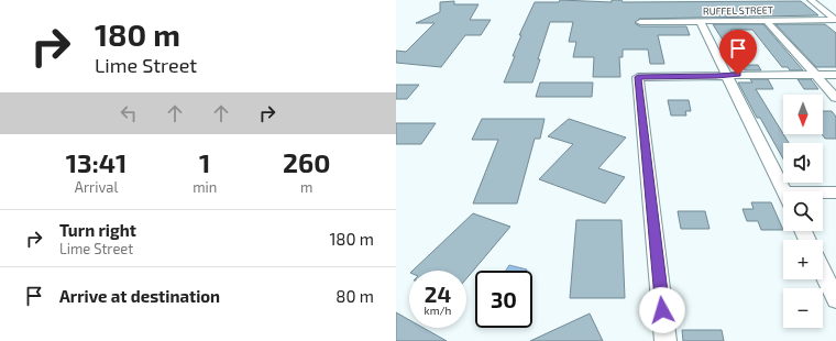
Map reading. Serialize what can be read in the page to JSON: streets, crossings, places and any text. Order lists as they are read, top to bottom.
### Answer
{
  "streets": {
    "street": ["RUFFEL STREET"]
  },
  "north": "bottom",
  "page": {
    "turn": ["180 m", "Lime Street"],
    "map_buttons": ["+", "−"],
    "eta": [
      "13:41",
      "Arrival",
      "1",
      "min",
      "260",
      "m"
    ],
    "list": [
      {
        "name": "Turn right",
        "note": "Lime Street",
        "value": "180 m"
      },
      {
        "name": "Arrive at destination",
        "value": "80 m"
      }
    ],
    "speed": "24 km/h",
    "limit": "30"
  }
}
